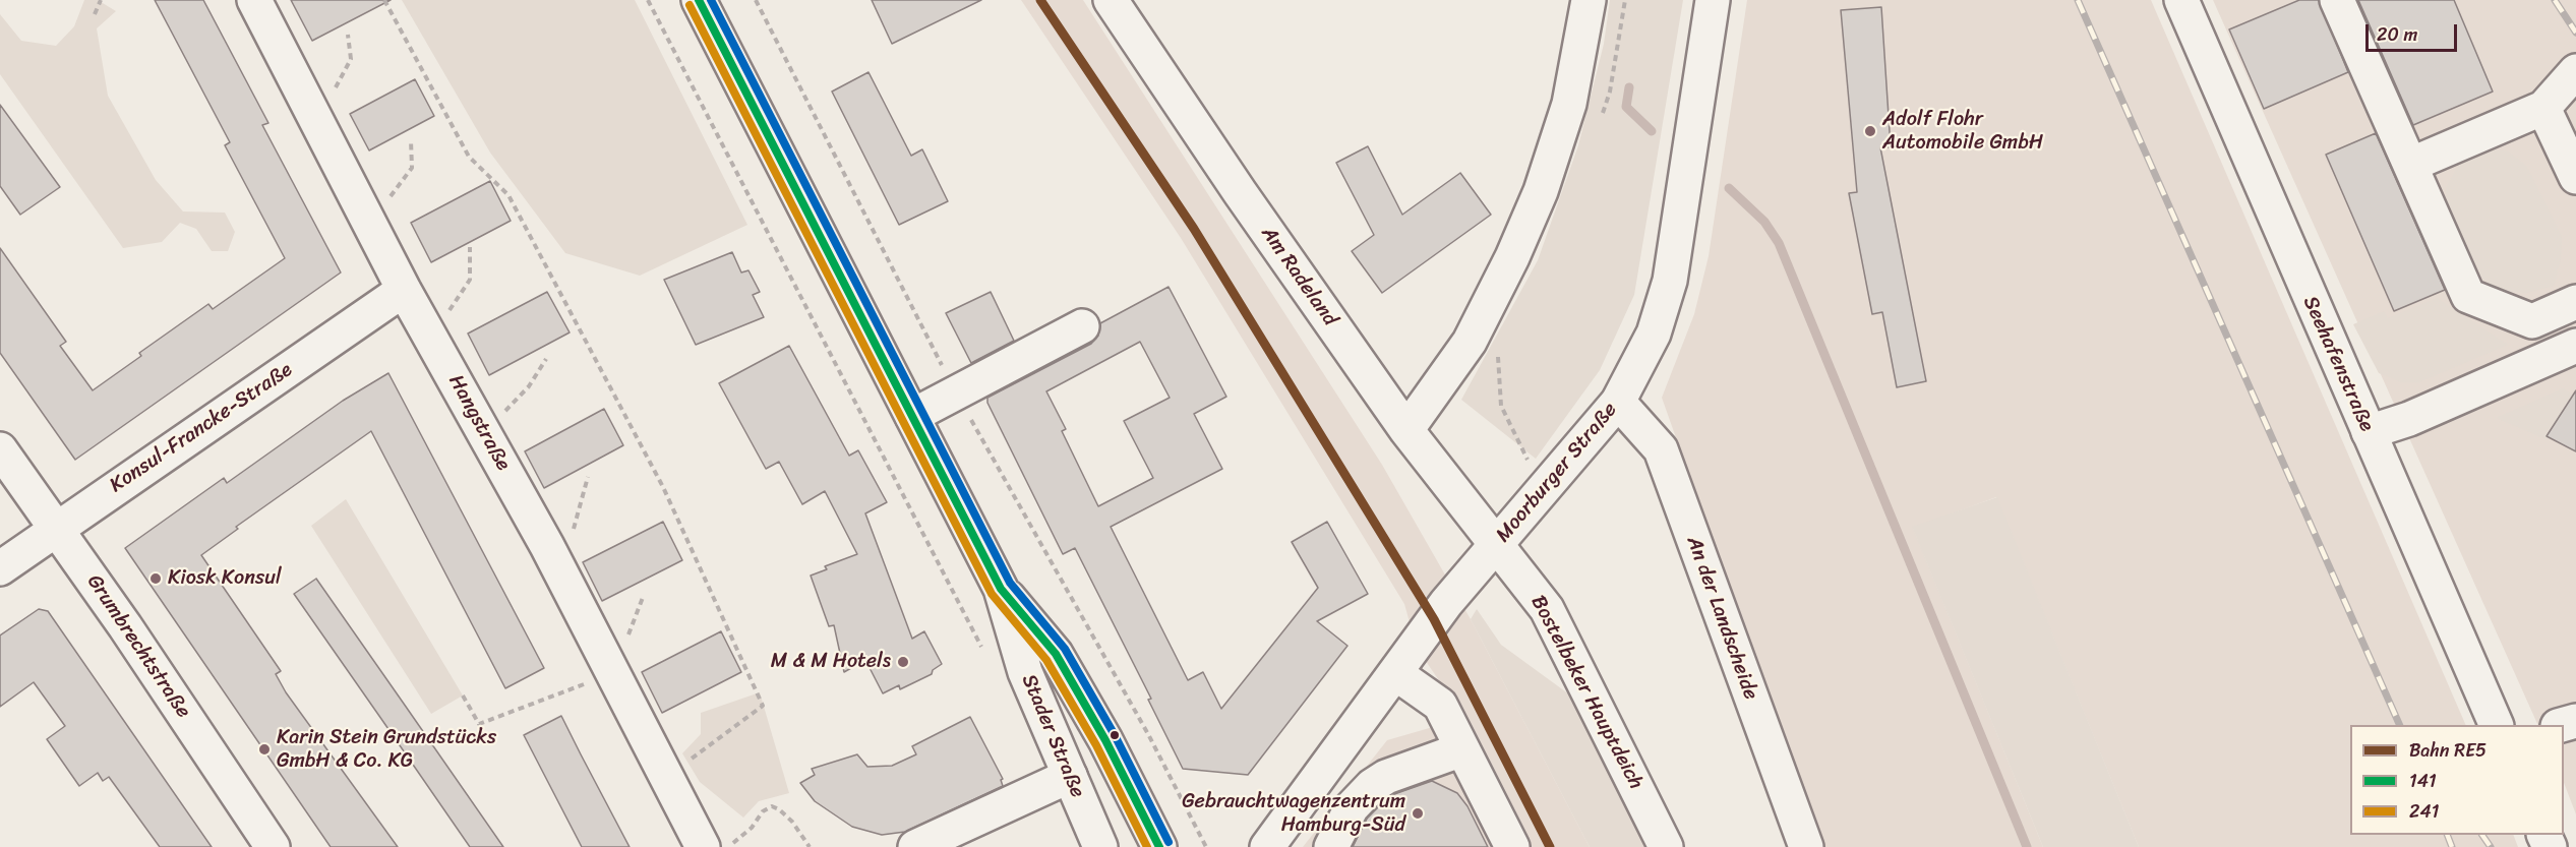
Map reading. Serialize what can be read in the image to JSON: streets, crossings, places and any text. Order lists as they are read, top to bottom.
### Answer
{
  "streets": {
    "street": [
      "Am Radeland",
      "Seehafenstraße",
      "Hangstraße",
      "Konsul-Francke-Straße",
      "Moorburger Straße",
      "An der Landscheide",
      "Grumbrechtstraße",
      "Bostelbeker Hauptdeich",
      "Stader Straße"
    ]
  },
  "crossings": [
    ["Am Radeland", "Moorburger Straße"],
    ["Am Radeland", "Bostelbeker Hauptdeich"],
    ["Hangstraße", "Konsul-Francke-Straße"],
    ["Konsul-Francke-Straße", "Grumbrechtstraße"],
    ["Moorburger Straße", "An der Landscheide"],
    ["Moorburger Straße", "Bostelbeker Hauptdeich"]
  ],
  "places": [
    "Adolf Flohr Automobile GmbH",
    "Kiosk Konsul",
    "M & M Hotels",
    "Karin Stein Grundstücks GmbH & Co. KG",
    "Gebrauchtwagenzentrum Hamburg-Süd"
  ],
  "lines": ["rail line RE5", "transit line 141", "transit line 241"],
  "legend": ["Bahn RE5", "141", "241"],
  "scale_bar": "20 m"
}
